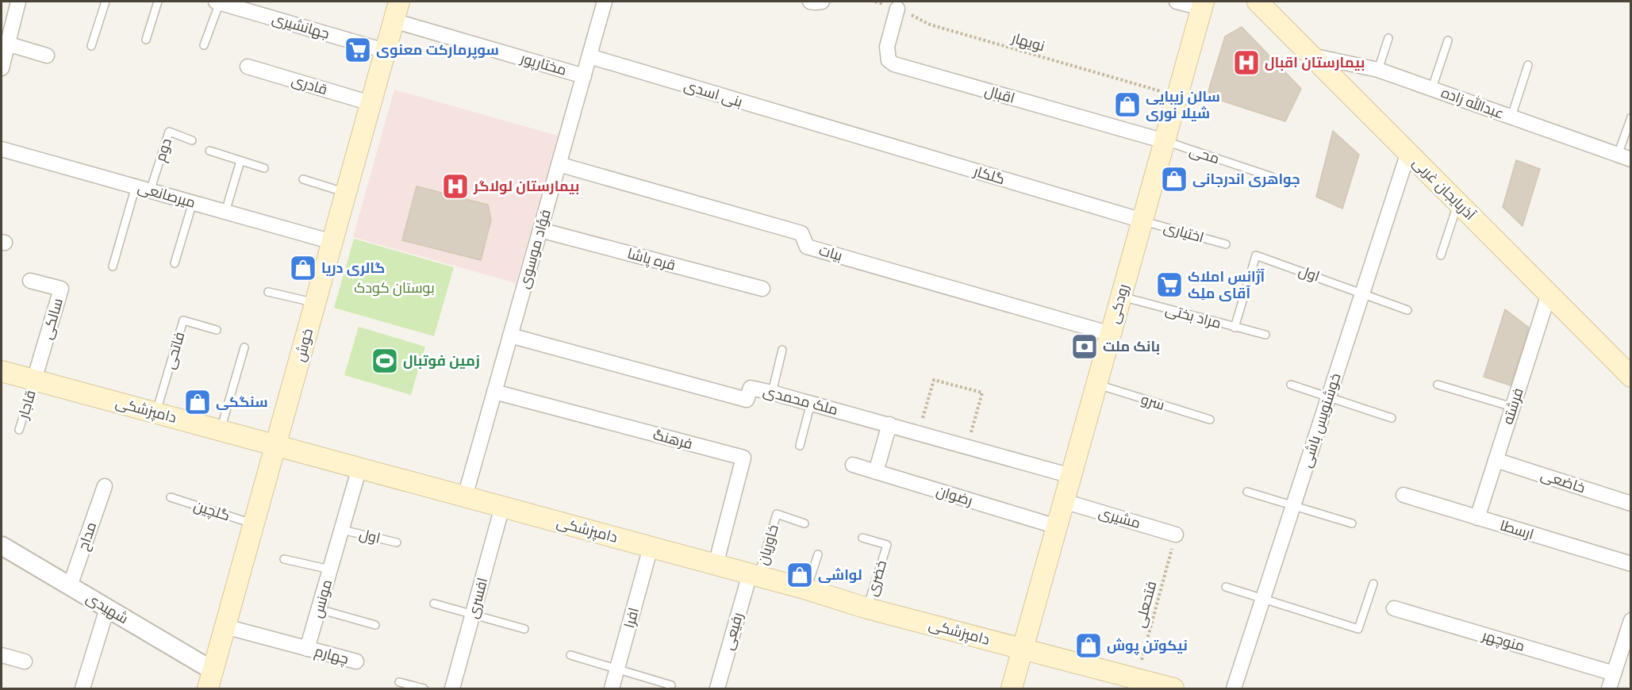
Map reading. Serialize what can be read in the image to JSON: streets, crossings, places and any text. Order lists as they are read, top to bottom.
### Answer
{
  "streets": {
    "main road": [
      "آذربایجان غربی",
      "رودکی",
      "خوش",
      "دامپزشکی"
    ],
    "street": [
      "جهانشیری",
      "مختارپور",
      "قادری",
      "بنی اسدی",
      "اقبال",
      "عبدالله زاده",
      "گلکار",
      "میرصانعی",
      "فؤاد موسوی",
      "بیات",
      "قره پاشا",
      "سالکی",
      "ملک محمدی",
      "فرشته",
      "خوشنویس باشی",
      "فرهنگ",
      "خاضعی",
      "رضوان",
      "مشیری",
      "ارسطا",
      "مداح",
      "افسری",
      "مونس",
      "شهیدی",
      "افرا",
      "رفیعی",
      "منوچهر",
      "چهارم"
    ],
    "lane": [
      "دوم",
      "محی",
      "اختیاری",
      "اول",
      "مراد بختی",
      "فاتحی",
      "سرو",
      "قاجار",
      "گلچین",
      "خاوریان",
      "خضری"
    ],
    "path": ["نویهار", "فتحعلی"]
  },
  "crossings": [
    ["جهانشیری", "خوش"],
    ["نویهار", "اقبال"],
    ["نویهار", "رودکی"],
    ["مختارپور", "فؤاد موسوی"],
    ["مختارپور", "خوش"],
    ["قادری", "خوش"],
    ["بنی اسدی", "گلکار"],
    ["بنی اسدی", "فؤاد موسوی"],
    ["اقبال", "محی"],
    ["اقبال", "رودکی"],
    ["عبدالله زاده", "آذربایجان غربی"],
    ["دوم", "میرصانعی"],
    ["محی", "رودکی"],
    ["گلکار", "اختیاری"],
    ["گلکار", "رودکی"],
    ["آذربایجان غربی", "فرشته"],
    ["آذربایجان غربی", "خوشنویس باشی"],
    ["میرصانعی", "خوش"],
    ["اختیاری", "رودکی"],
    ["فؤاد موسوی", "بیات"],
    ["فؤاد موسوی", "قره پاشا"],
    ["فؤاد موسوی", "ملک محمدی"],
    ["فؤاد موسوی", "دامپزشکی"],
    ["فؤاد موسوی", "فرهنگ"],
    ["بیات", "رودکی"],
    ["اول", "مراد بختی"],
    ["اول", "خوشنویس باشی"],
    ["اول", "مونس"],
    ["رودکی", "مراد بختی"],
    ["رودکی", "ملک محمدی"],
    ["رودکی", "سرو"],
    ["رودکی", "دامپزشکی"],
    ["رودکی", "رضوان"],
    ["رودکی", "مشیری"],
    ["سالکی", "قاجار"],
    ["سالکی", "دامپزشکی"],
    ["خوش", "دامپزشکی"],
    ["خوش", "گلچین"],
    ["خوش", "شهیدی"],
    ["فاتحی", "دامپزشکی"],
    ["قاجار", "دامپزشکی"],
    ["فرشته", "خاضعی"],
    ["فرشته", "ارسطا"],
    ["دامپزشکی", "فرهنگ"],
    ["دامپزشکی", "خاوریان"],
    ["دامپزشکی", "خضری"],
    ["دامپزشکی", "افسری"],
    ["دامپزشکی", "مونس"],
    ["دامپزشکی", "فتحعلی"],
    ["دامپزشکی", "افرا"],
    ["دامپزشکی", "رفیعی"],
    ["مشیری", "فتحعلی"],
    ["مداح", "شهیدی"],
    ["خاوریان", "رفیعی"],
    ["مونس", "چهارم"]
  ],
  "parks": ["بوستان کودک"],
  "places": {
    "supermarket": ["سوپرمارکت معنوی", "آژانس املاک آقای ملِک"],
    "hospital": ["بیمارستان اقبال", "بیمارستان لولاگر"],
    "shop": [
      "سالن زیبایی شیلا نوری",
      "جواهری اندرجانی",
      "گالری دریا",
      "سنگکی",
      "لواشی",
      "نیکوتن پوش"
    ],
    "bank": ["بانک ملت"],
    "sports": ["زمین فوتبال"]
  }
}
